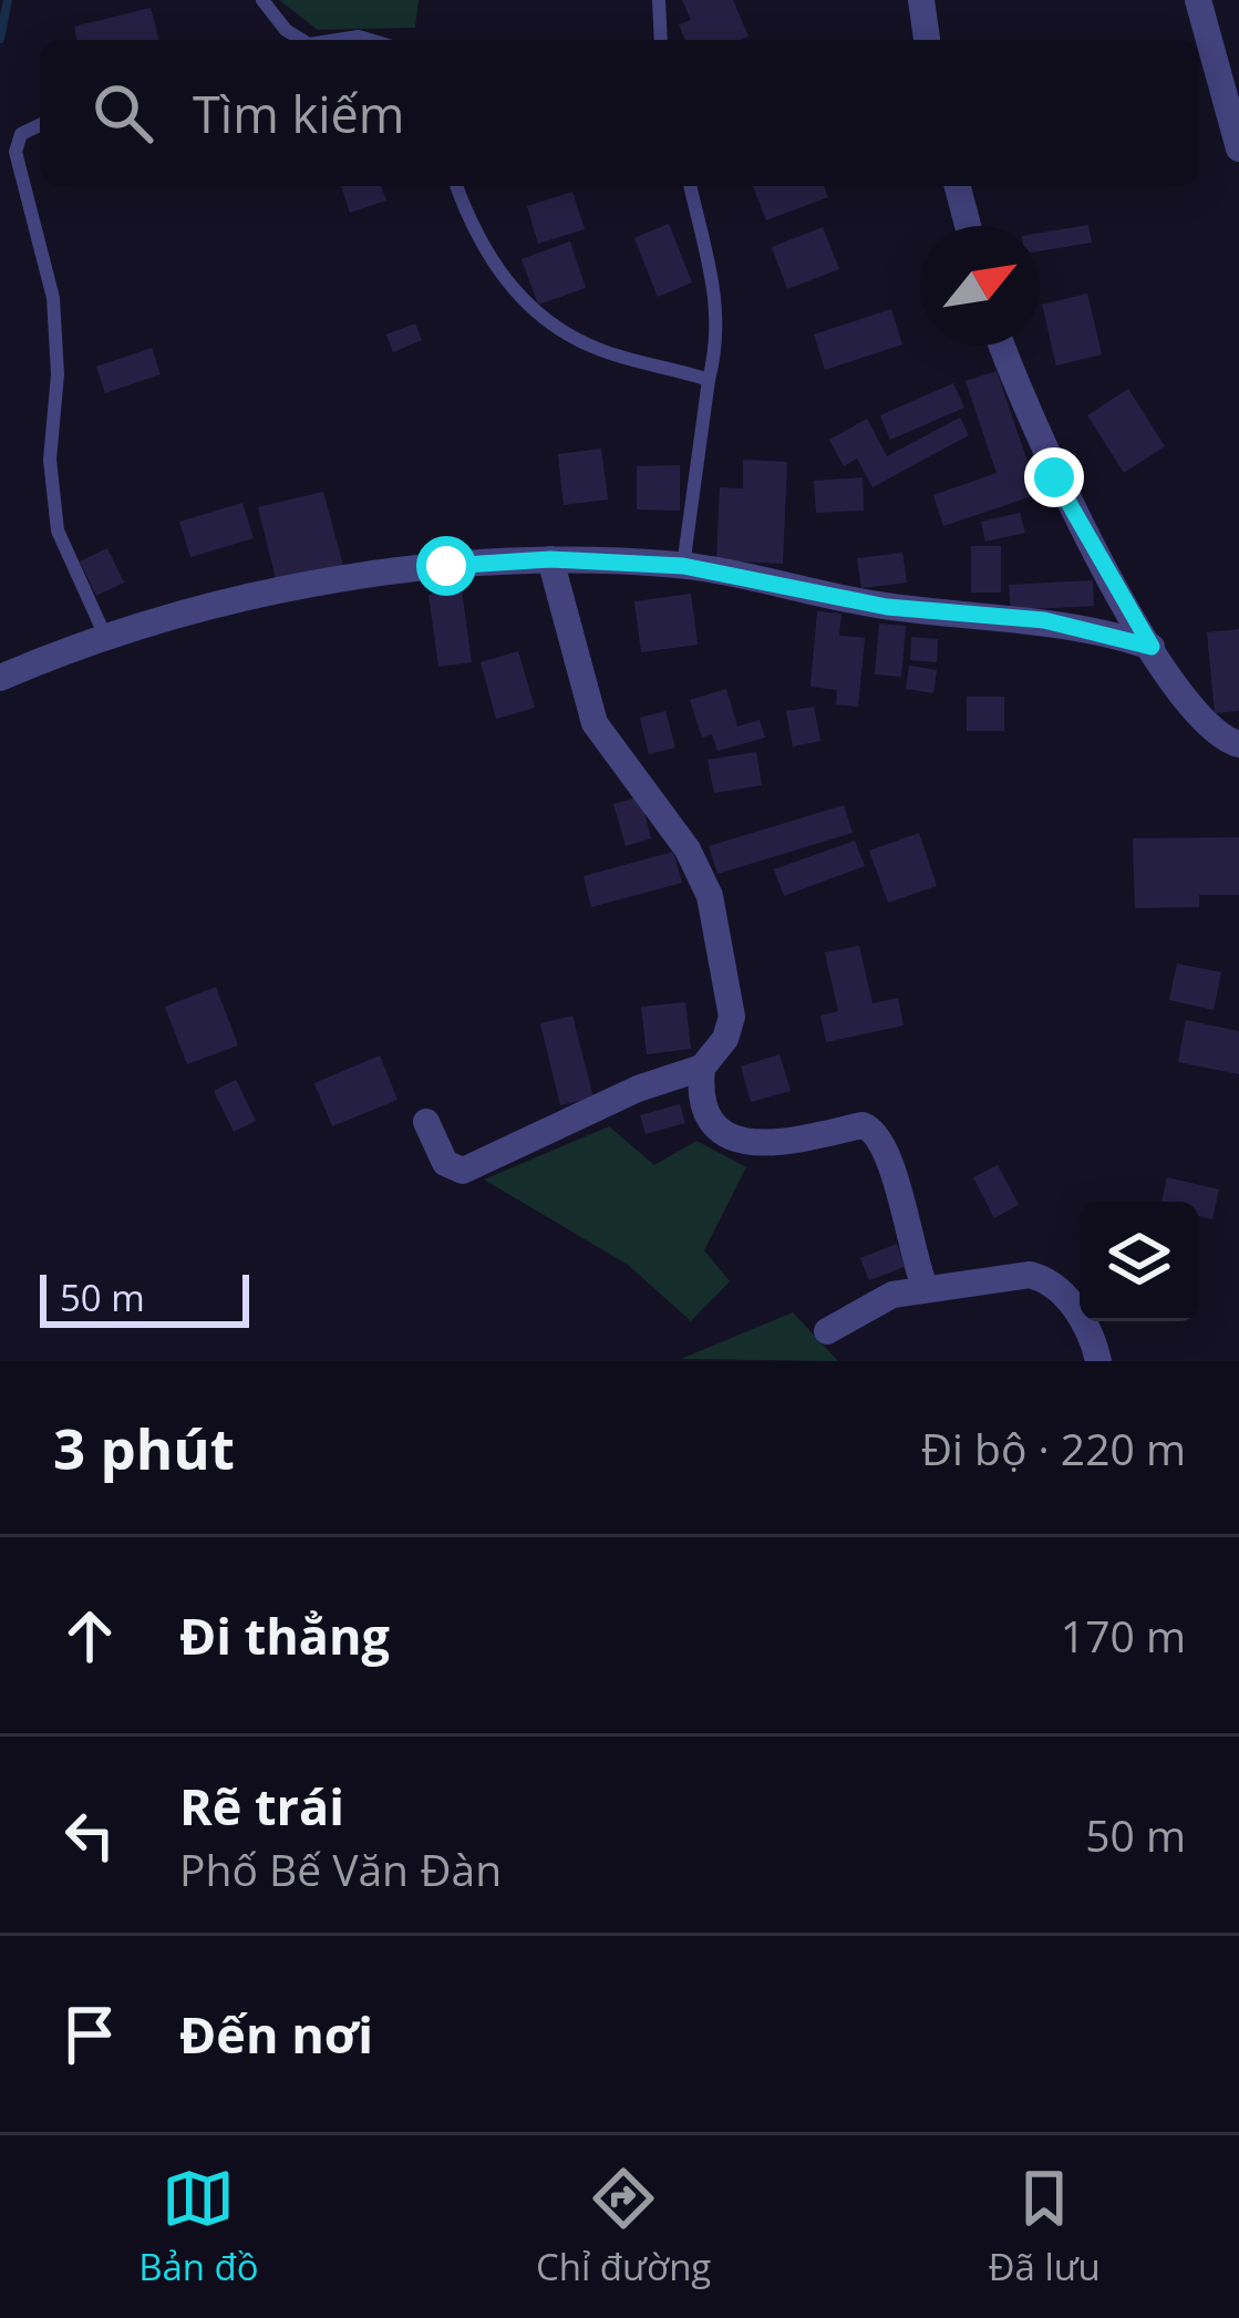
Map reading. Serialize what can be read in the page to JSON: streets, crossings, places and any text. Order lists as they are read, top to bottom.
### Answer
{
  "scale_bar": "50 m",
  "north": "top right",
  "page": {
    "search": "Tìm kiếm",
    "scale": "50 m",
    "heading": ["3 phút", "Đi bộ · 220 m"],
    "list": [
      ["Đi thẳng", "170 m"],
      ["Rẽ trái", "Phố Bế Văn Đàn", "50 m"],
      "Đến nơi"
    ],
    "nav": ["Bản đồ", "Chỉ đường", "Đã lưu"]
  }
}
